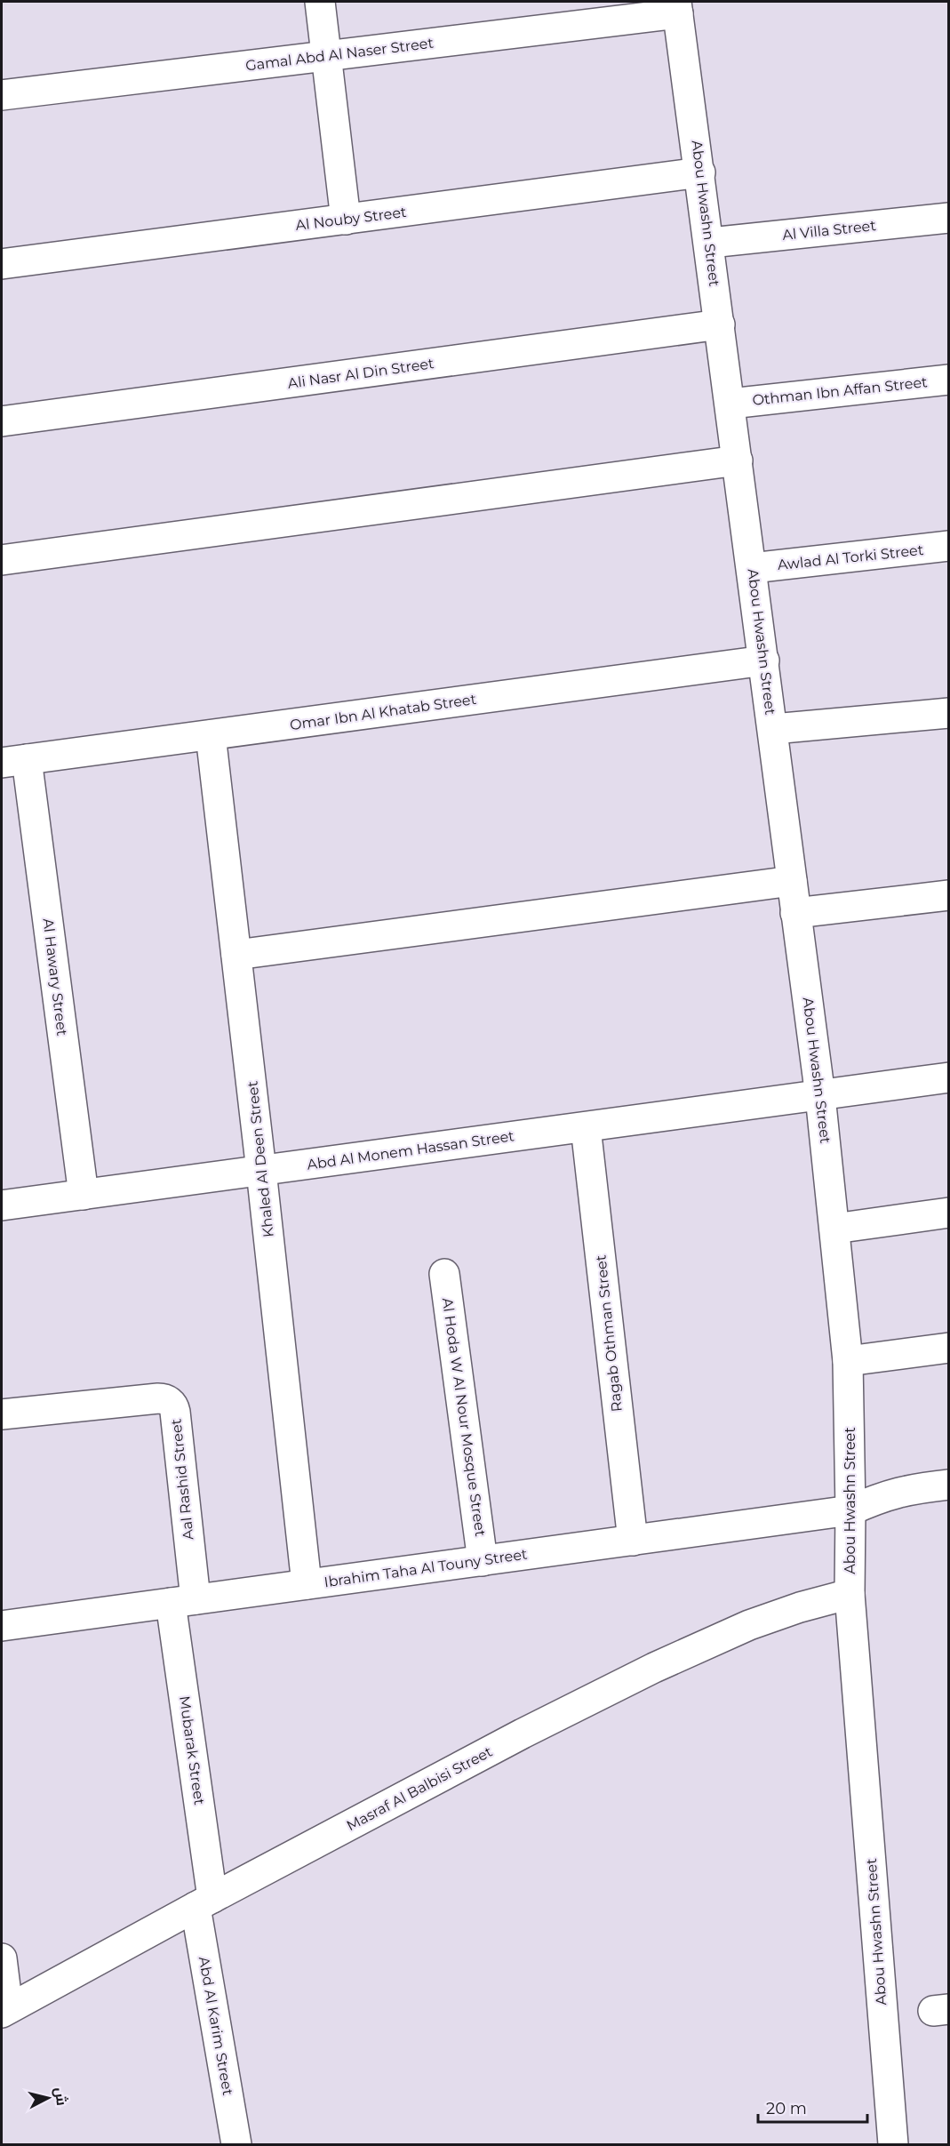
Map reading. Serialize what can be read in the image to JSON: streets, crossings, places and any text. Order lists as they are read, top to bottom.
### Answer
{
  "streets": {
    "street": [
      "Gamal Abd Al Naser Street",
      "Abou Hwashn Street",
      "Al Nouby Street",
      "Al Villa Street",
      "Ali Nasr Al Din Street",
      "Othman Ibn Affan Street",
      "Awlad Al Torki Street",
      "Omar Ibn Al Khatab Street",
      "Al Hawary Street",
      "Abd Al Monem Hassan Street",
      "Khaled Al Deen Street",
      "Ragab Othman Street",
      "Al Hoda W Al Nour Mosque Street",
      "Aal Rashid Street",
      "Ibrahim Taha Al Touny Street",
      "Mubarak Street",
      "Masraf Al Balbisi Street",
      "Abd Al Karim Street"
    ]
  },
  "crossings": [
    ["Gamal Abd Al Naser Street", "Abou Hwashn Street"],
    ["Abou Hwashn Street", "Al Nouby Street"],
    ["Abou Hwashn Street", "Al Villa Street"],
    ["Abou Hwashn Street", "Ali Nasr Al Din Street"],
    ["Abou Hwashn Street", "Othman Ibn Affan Street"],
    ["Abou Hwashn Street", "Awlad Al Torki Street"],
    ["Abou Hwashn Street", "Omar Ibn Al Khatab Street"],
    ["Abou Hwashn Street", "Abd Al Monem Hassan Street"],
    ["Abou Hwashn Street", "Ibrahim Taha Al Touny Street"],
    ["Abou Hwashn Street", "Masraf Al Balbisi Street"],
    ["Omar Ibn Al Khatab Street", "Al Hawary Street"],
    ["Omar Ibn Al Khatab Street", "Khaled Al Deen Street"],
    ["Al Hawary Street", "Abd Al Monem Hassan Street"],
    ["Abd Al Monem Hassan Street", "Khaled Al Deen Street"],
    ["Abd Al Monem Hassan Street", "Ragab Othman Street"],
    ["Khaled Al Deen Street", "Ibrahim Taha Al Touny Street"],
    ["Ragab Othman Street", "Ibrahim Taha Al Touny Street"],
    ["Al Hoda W Al Nour Mosque Street", "Ibrahim Taha Al Touny Street"],
    ["Aal Rashid Street", "Ibrahim Taha Al Touny Street"],
    ["Aal Rashid Street", "Mubarak Street"],
    ["Ibrahim Taha Al Touny Street", "Mubarak Street"],
    ["Mubarak Street", "Masraf Al Balbisi Street"],
    ["Mubarak Street", "Abd Al Karim Street"],
    ["Masraf Al Balbisi Street", "Abd Al Karim Street"]
  ],
  "scale_bar": "20 m",
  "north": "right"
}
